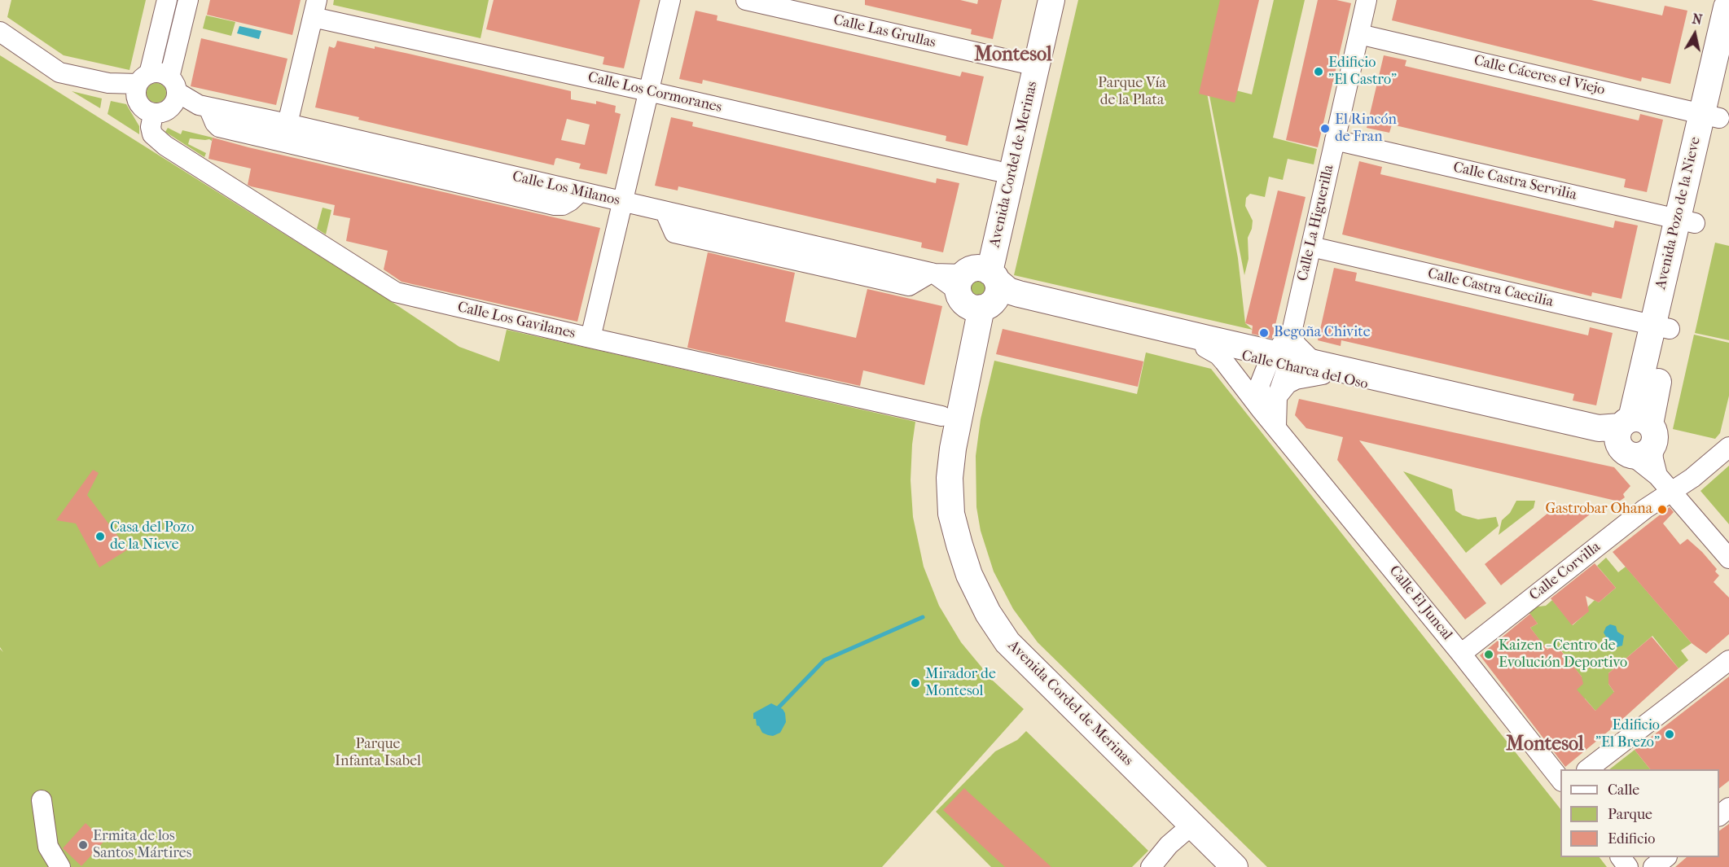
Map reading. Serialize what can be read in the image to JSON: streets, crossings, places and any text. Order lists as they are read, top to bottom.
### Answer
{
  "streets": {
    "main road": ["Avenida Cordel de Merinas", "Avenida Pozo de la Nieve", "Calle Charca del Oso"],
    "street": [
      "Calle Las Grullas",
      "Calle Cáceres el Viejo",
      "Calle Los Cormoranes",
      "Calle Castra Servilia",
      "Calle Los Milanos",
      "Calle La Higuerilla",
      "Calle Castra Caecilia",
      "Calle Los Gavilanes",
      "Calle Corvilla",
      "Calle El Juncal"
    ]
  },
  "crossings": [
    ["Calle Las Grullas", "Avenida Cordel de Merinas"],
    ["Calle Cáceres el Viejo", "Avenida Pozo de la Nieve"],
    ["Calle Cáceres el Viejo", "Calle La Higuerilla"],
    ["Calle Los Cormoranes", "Avenida Cordel de Merinas"],
    ["Avenida Cordel de Merinas", "Calle Los Milanos"],
    ["Avenida Cordel de Merinas", "Calle Los Gavilanes"],
    ["Avenida Cordel de Merinas", "Calle Charca del Oso"],
    ["Calle Castra Servilia", "Avenida Pozo de la Nieve"],
    ["Calle Castra Servilia", "Calle La Higuerilla"],
    ["Calle Los Milanos", "Calle Los Gavilanes"],
    ["Calle Los Milanos", "Calle Charca del Oso"],
    ["Avenida Pozo de la Nieve", "Calle Castra Caecilia"],
    ["Avenida Pozo de la Nieve", "Calle Charca del Oso"],
    ["Calle La Higuerilla", "Calle Castra Caecilia"],
    ["Calle La Higuerilla", "Calle Charca del Oso"],
    ["Calle Charca del Oso", "Calle El Juncal"],
    ["Calle Corvilla", "Calle El Juncal"]
  ],
  "districts": ["Montesol", "Montesol"],
  "parks": ["Parque Vía de la Plata", "Parque Infanta Isabel"],
  "places": [
    "Edificio \"El Castro\"",
    "El Rincón de Fran",
    "Begoña Chivite",
    "Gastrobar Ohana",
    "Casa del Pozo de la Nieve",
    "Kaizen - Centro de Evolución Deportivo",
    "Mirador de Montesol",
    "Edificio \"El Brezo\"",
    "Ermita de los Santos Mártires"
  ],
  "legend": ["Calle", "Parque", "Edificio"],
  "north": "top"
}
